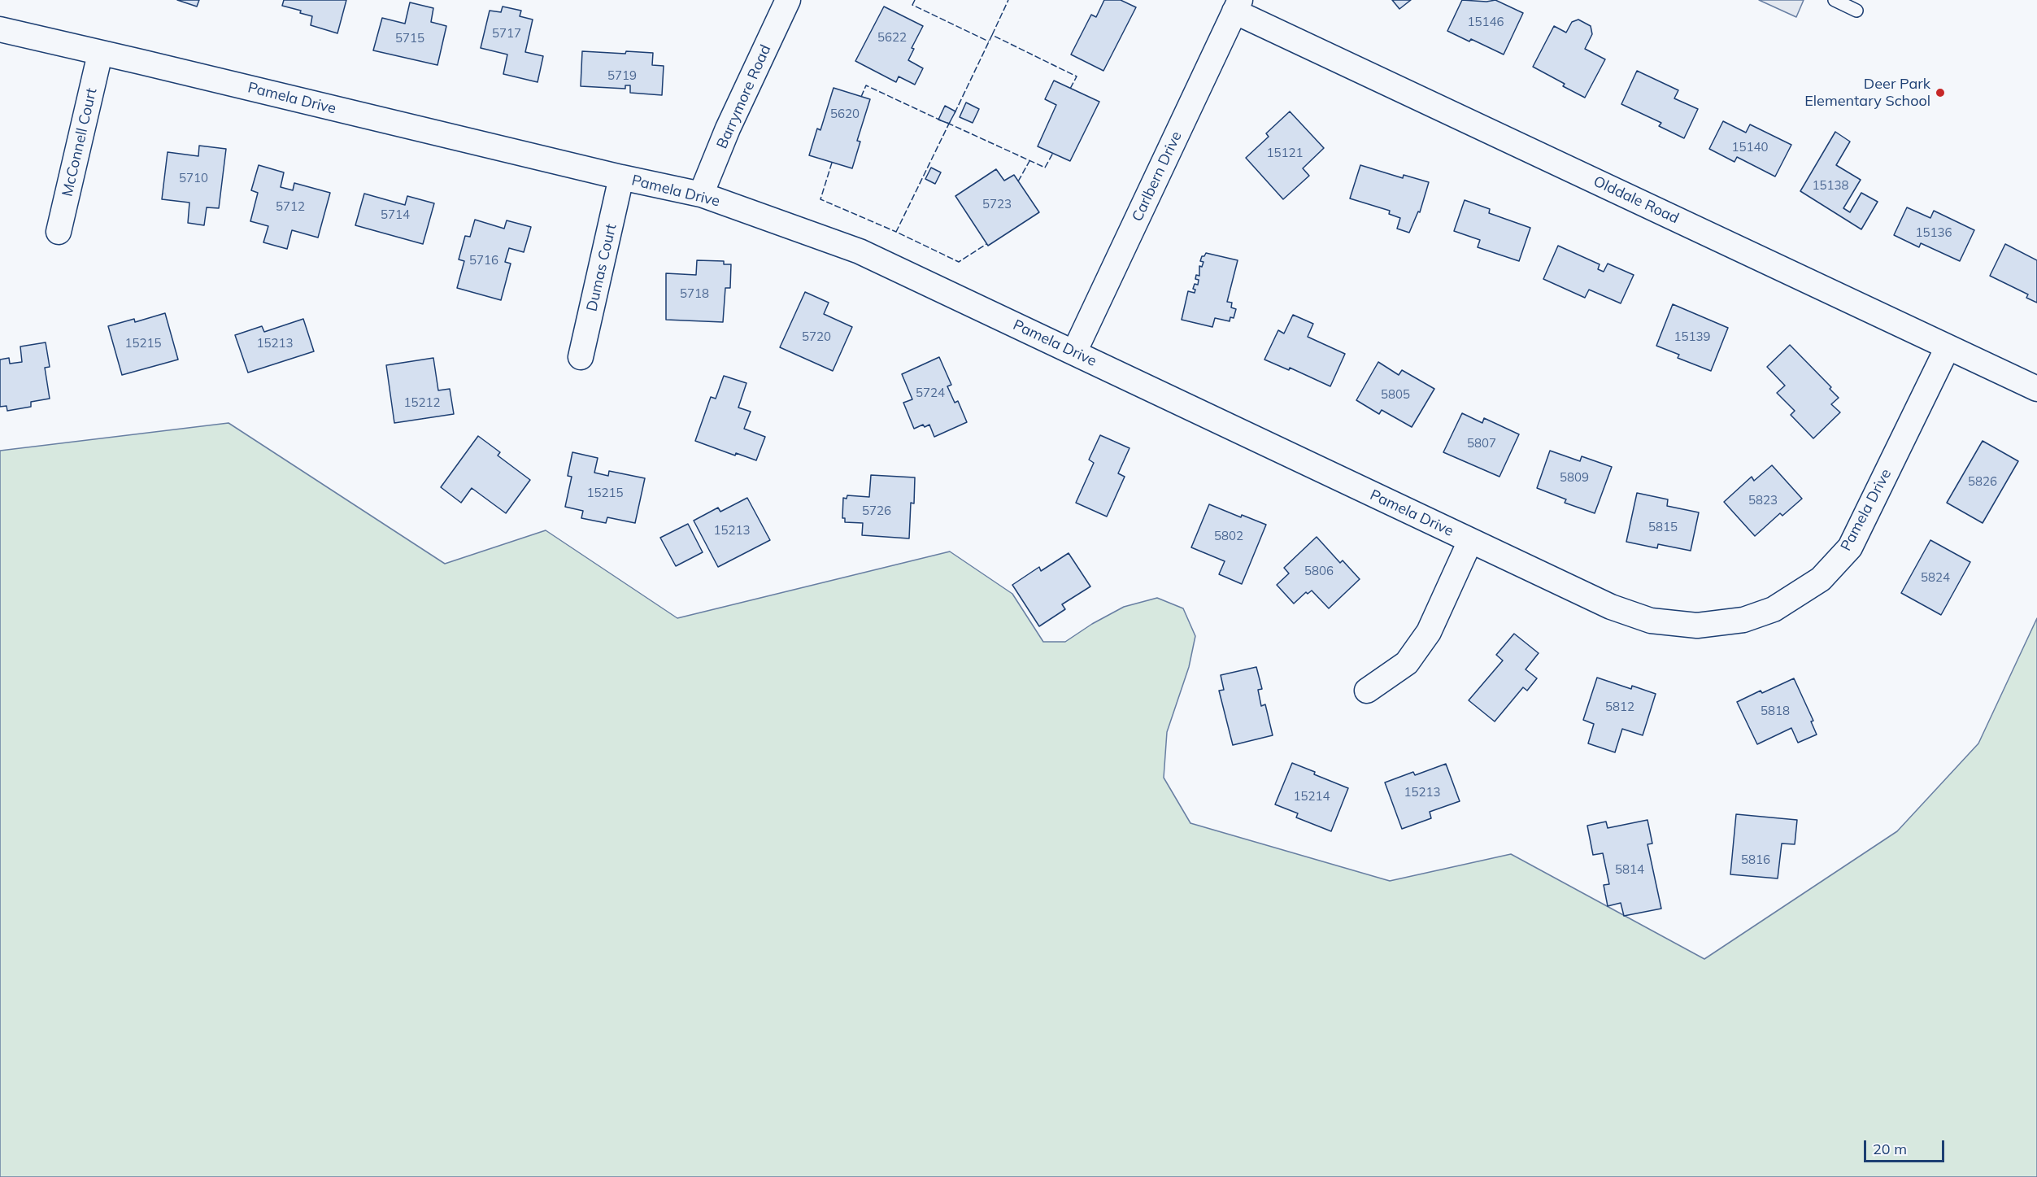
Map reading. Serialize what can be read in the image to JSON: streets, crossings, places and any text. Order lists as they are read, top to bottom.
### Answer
{
  "streets": {
    "street": [
      "Barrymore Road",
      "Pamela Drive",
      "McConnell Court",
      "Carlbern Drive",
      "Olddale Road",
      "Dumas Court"
    ]
  },
  "crossings": [
    ["Barrymore Road", "Pamela Drive"],
    ["Pamela Drive", "McConnell Court"],
    ["Pamela Drive", "Carlbern Drive"],
    ["Pamela Drive", "Olddale Road"],
    ["Pamela Drive", "Dumas Court"],
    ["Carlbern Drive", "Olddale Road"]
  ],
  "places": ["Deer Park Elementary School"],
  "house_numbers": [
    "15146",
    "5717",
    "5622",
    "5715",
    "5719",
    "5620",
    "15140",
    "15121",
    "5710",
    "15138",
    "5723",
    "5712",
    "5714",
    "15136",
    "5716",
    "5718",
    "5720",
    "15139",
    "15215",
    "15213",
    "5724",
    "5805",
    "15212",
    "5807",
    "5809",
    "5826",
    "15215",
    "5823",
    "5726",
    "5815",
    "15213",
    "5802",
    "5806",
    "5824",
    "5812",
    "5818",
    "15213",
    "15214",
    "5816",
    "5814"
  ],
  "scale_bar": "20 m"
}
